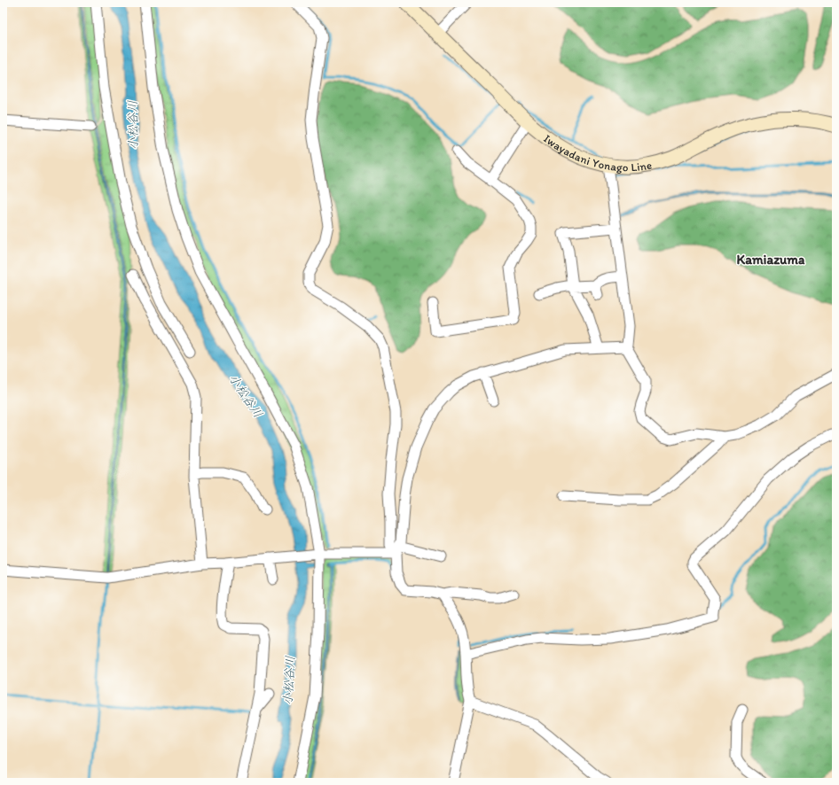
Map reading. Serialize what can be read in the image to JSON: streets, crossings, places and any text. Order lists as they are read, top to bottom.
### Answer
{
  "streets": {
    "main road": ["Iwayadani Yonago Line"]
  },
  "districts": ["Kamiazuma"],
  "water": ["小松谷川"]
}
